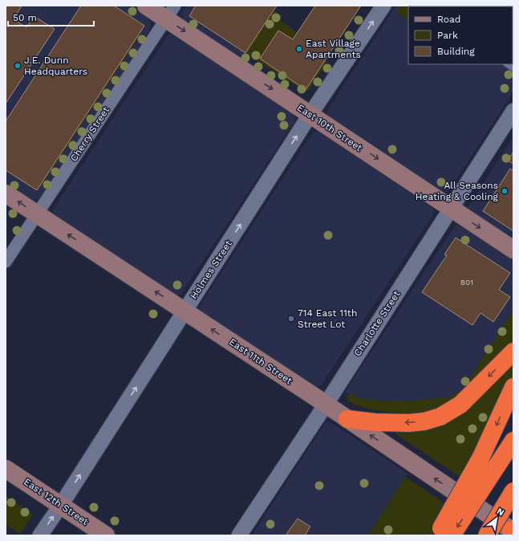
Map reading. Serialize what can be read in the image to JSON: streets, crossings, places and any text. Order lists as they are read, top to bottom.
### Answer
{
  "streets": {
    "main road": ["East 10th Street", "East 11th Street", "East 12th Street"],
    "street": ["Cherry Street", "Holmes Street", "Charlotte Street"]
  },
  "crossings": [
    ["East 10th Street", "Cherry Street"],
    ["East 10th Street", "Holmes Street"],
    ["East 10th Street", "Charlotte Street"],
    ["Cherry Street", "East 11th Street"],
    ["Holmes Street", "East 11th Street"],
    ["Holmes Street", "East 12th Street"],
    ["Charlotte Street", "East 11th Street"]
  ],
  "one_way": ["East 10th Street", "Holmes Street", "East 11th Street"],
  "places": [
    "East Village Apartments",
    "J.E. Dunn Headquarters",
    "All Seasons Heating & Cooling",
    "714 East 11th Street Lot"
  ],
  "house_numbers": ["801"],
  "legend": ["Road", "Park", "Building"],
  "scale_bar": "50 m",
  "north": "top right"
}
